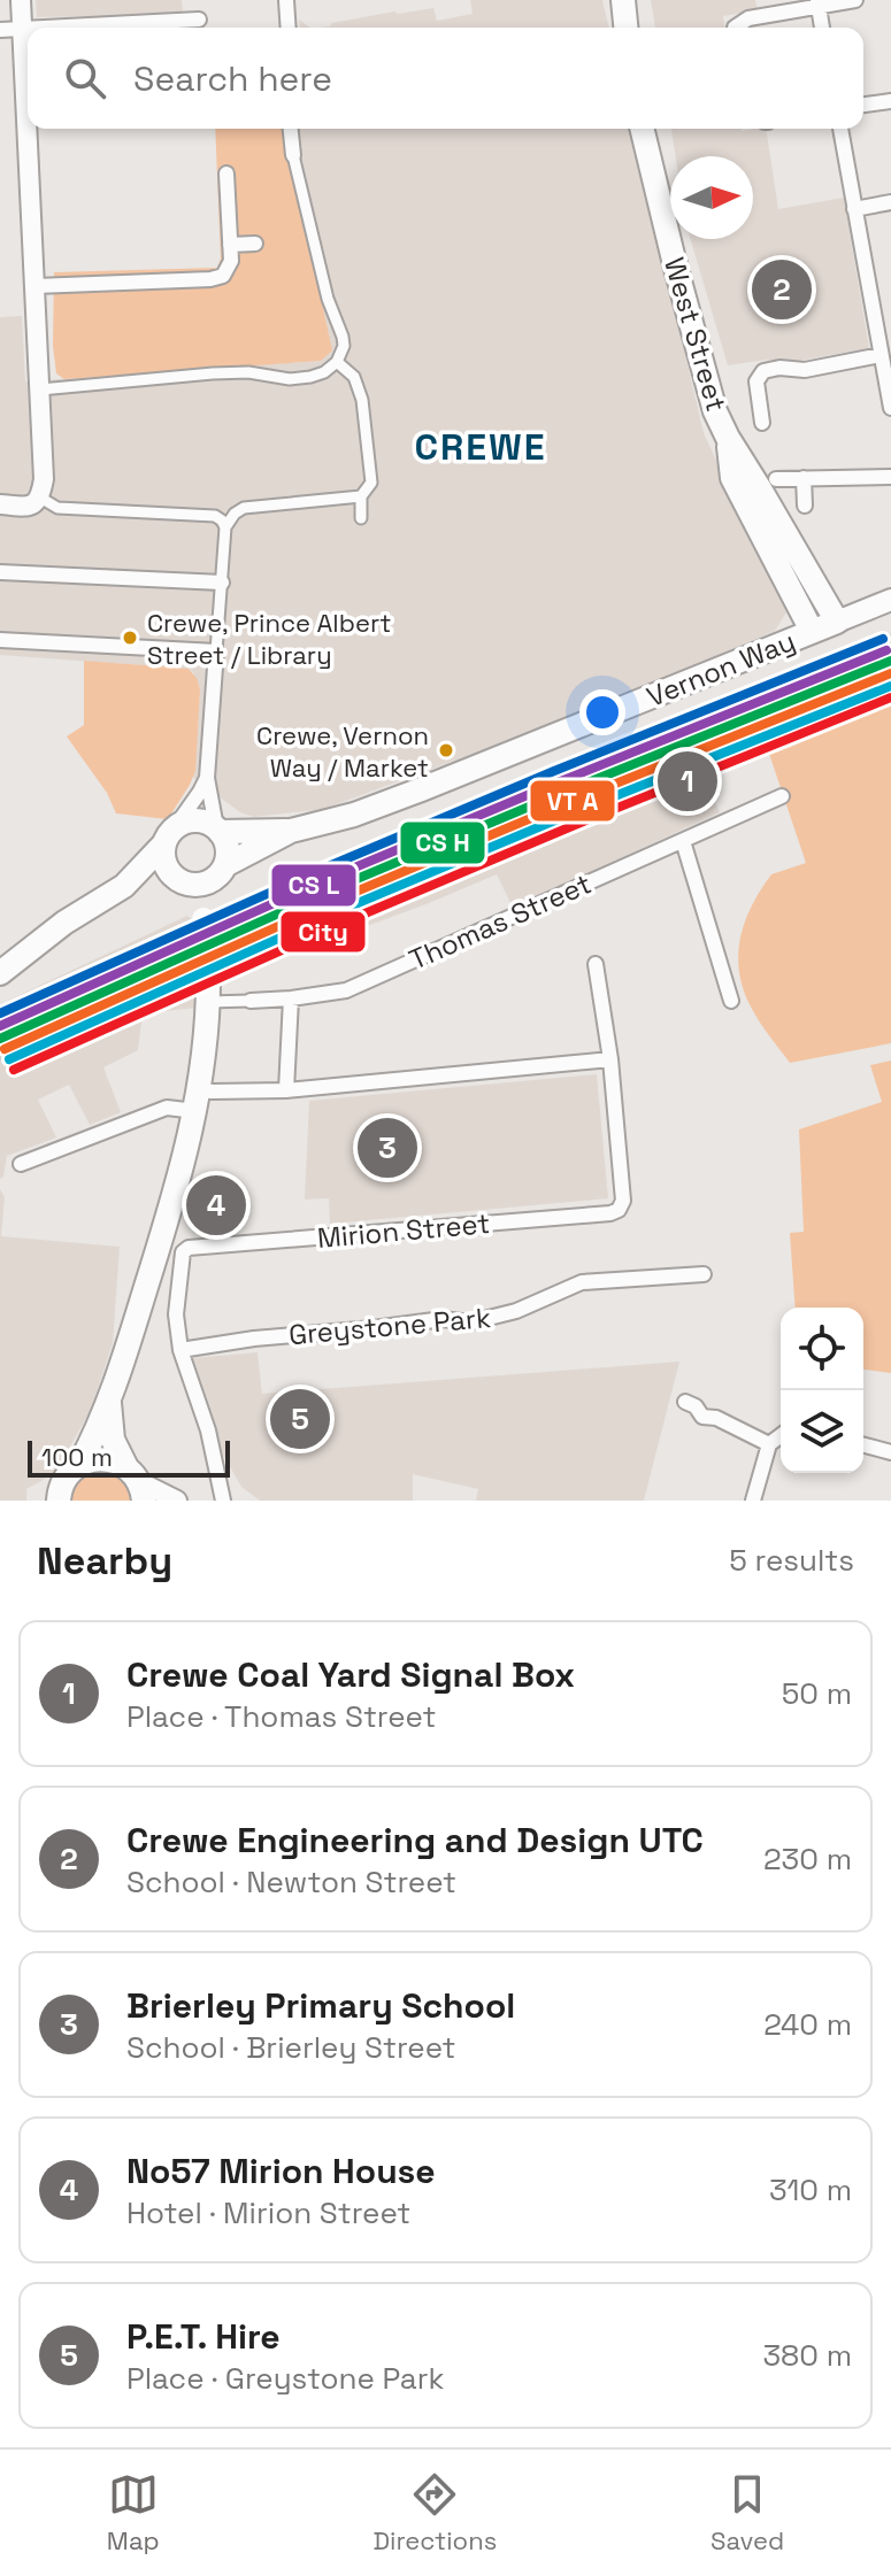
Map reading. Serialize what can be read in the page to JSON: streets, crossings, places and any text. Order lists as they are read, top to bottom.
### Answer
{
  "streets": {
    "main road": ["West Street", "Vernon Way"],
    "street": ["Thomas Street", "Mirion Street", "Greystone Park"]
  },
  "crossings": [
    ["West Street", "Vernon Way"],
    ["Mirion Street", "Greystone Park"]
  ],
  "districts": ["CREWE"],
  "places": ["Crewe, Prince Albert Street / Library", "Crewe, Vernon Way / Market"],
  "lines": ["transit line City"],
  "scale_bar": "100 m",
  "north": "right",
  "page": {
    "search": "Search here",
    "pins": [
      "2",
      "1",
      "3",
      "4",
      "5"
    ],
    "scale": "100 m",
    "heading": ["Nearby", "5 results"],
    "list": [
      {
        "mark": "1",
        "name": "Crewe Coal Yard Signal Box",
        "note": "Place · Thomas Street",
        "value": "50 m"
      },
      {
        "mark": "2",
        "name": "Crewe Engineering and Design UTC",
        "note": "School · Newton Street",
        "value": "230 m"
      },
      {
        "mark": "3",
        "name": "Brierley Primary School",
        "note": "School · Brierley Street",
        "value": "240 m"
      },
      {
        "mark": "4",
        "name": "No57 Mirion House",
        "note": "Hotel · Mirion Street",
        "value": "310 m"
      },
      {
        "mark": "5",
        "name": "P.E.T. Hire",
        "note": "Place · Greystone Park",
        "value": "380 m"
      }
    ],
    "nav": ["Map", "Directions", "Saved"]
  }
}
